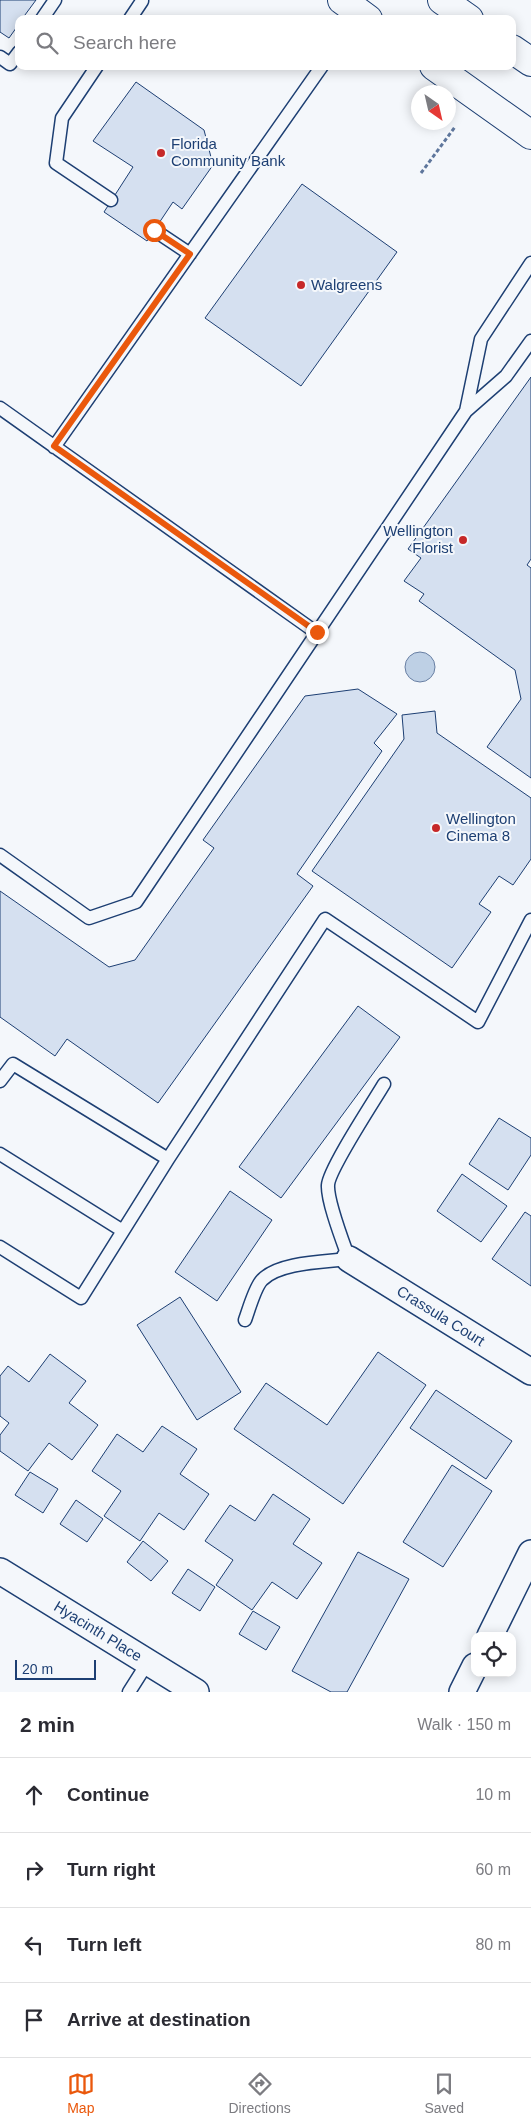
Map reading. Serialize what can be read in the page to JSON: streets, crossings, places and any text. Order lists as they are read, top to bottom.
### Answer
{
  "streets": {
    "street": ["Crassula Court", "Hyacinth Place"]
  },
  "places": [
    "Florida Community Bank",
    "Walgreens",
    "Wellington Florist",
    "Wellington Cinema 8"
  ],
  "scale_bar": "20 m",
  "north": "bottom right",
  "page": {
    "search": "Search here",
    "scale": "20 m",
    "heading": ["2 min", "Walk · 150 m"],
    "list": [
      ["Continue", "10 m"],
      ["Turn right", "60 m"],
      ["Turn left", "80 m"],
      "Arrive at destination"
    ],
    "nav": ["Map", "Directions", "Saved"]
  }
}
